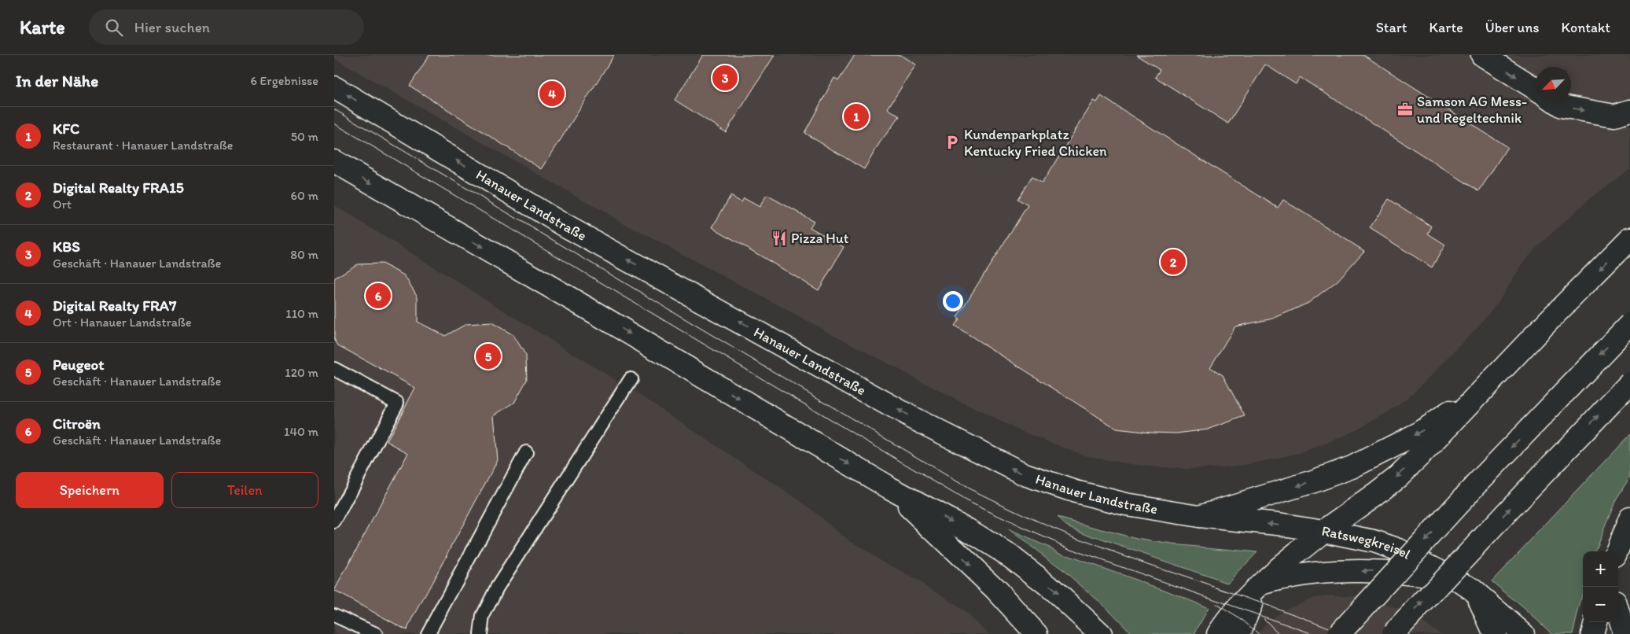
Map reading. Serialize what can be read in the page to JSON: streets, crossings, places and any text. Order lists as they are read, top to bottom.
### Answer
{
  "streets": {
    "main road": ["Hanauer Landstraße", "Ratswegkreisel"]
  },
  "crossings": [
    ["Hanauer Landstraße", "Ratswegkreisel"]
  ],
  "places": {
    "office": ["Samson AG Mess- und Regeltechnik"],
    "parking": ["Kundenparkplatz Kentucky Fried Chicken"],
    "restaurant": ["Pizza Hut"]
  },
  "north": "bottom left",
  "page": {
    "header": "Karte",
    "search": "Hier suchen",
    "nav": [
      "Start",
      "Karte",
      "Über uns",
      "Kontakt"
    ],
    "heading": ["In der Nähe", "6 Ergebnisse"],
    "pins": [
      "3",
      "4",
      "1",
      "2",
      "6",
      "5"
    ],
    "list": [
      {
        "mark": "1",
        "name": "KFC",
        "note": "Restaurant · Hanauer Landstraße",
        "value": "50 m"
      },
      {
        "mark": "2",
        "name": "Digital Realty FRA15",
        "note": "Ort",
        "value": "60 m"
      },
      {
        "mark": "3",
        "name": "KBS",
        "note": "Geschäft · Hanauer Landstraße",
        "value": "80 m"
      },
      {
        "mark": "4",
        "name": "Digital Realty FRA7",
        "note": "Ort · Hanauer Landstraße",
        "value": "110 m"
      },
      {
        "mark": "5",
        "name": "Peugeot",
        "note": "Geschäft · Hanauer Landstraße",
        "value": "120 m"
      },
      {
        "mark": "6",
        "name": "Citroën",
        "note": "Geschäft · Hanauer Landstraße",
        "value": "140 m"
      }
    ],
    "buttons": ["Speichern", "Teilen"],
    "map_buttons": ["+", "−"]
  }
}
